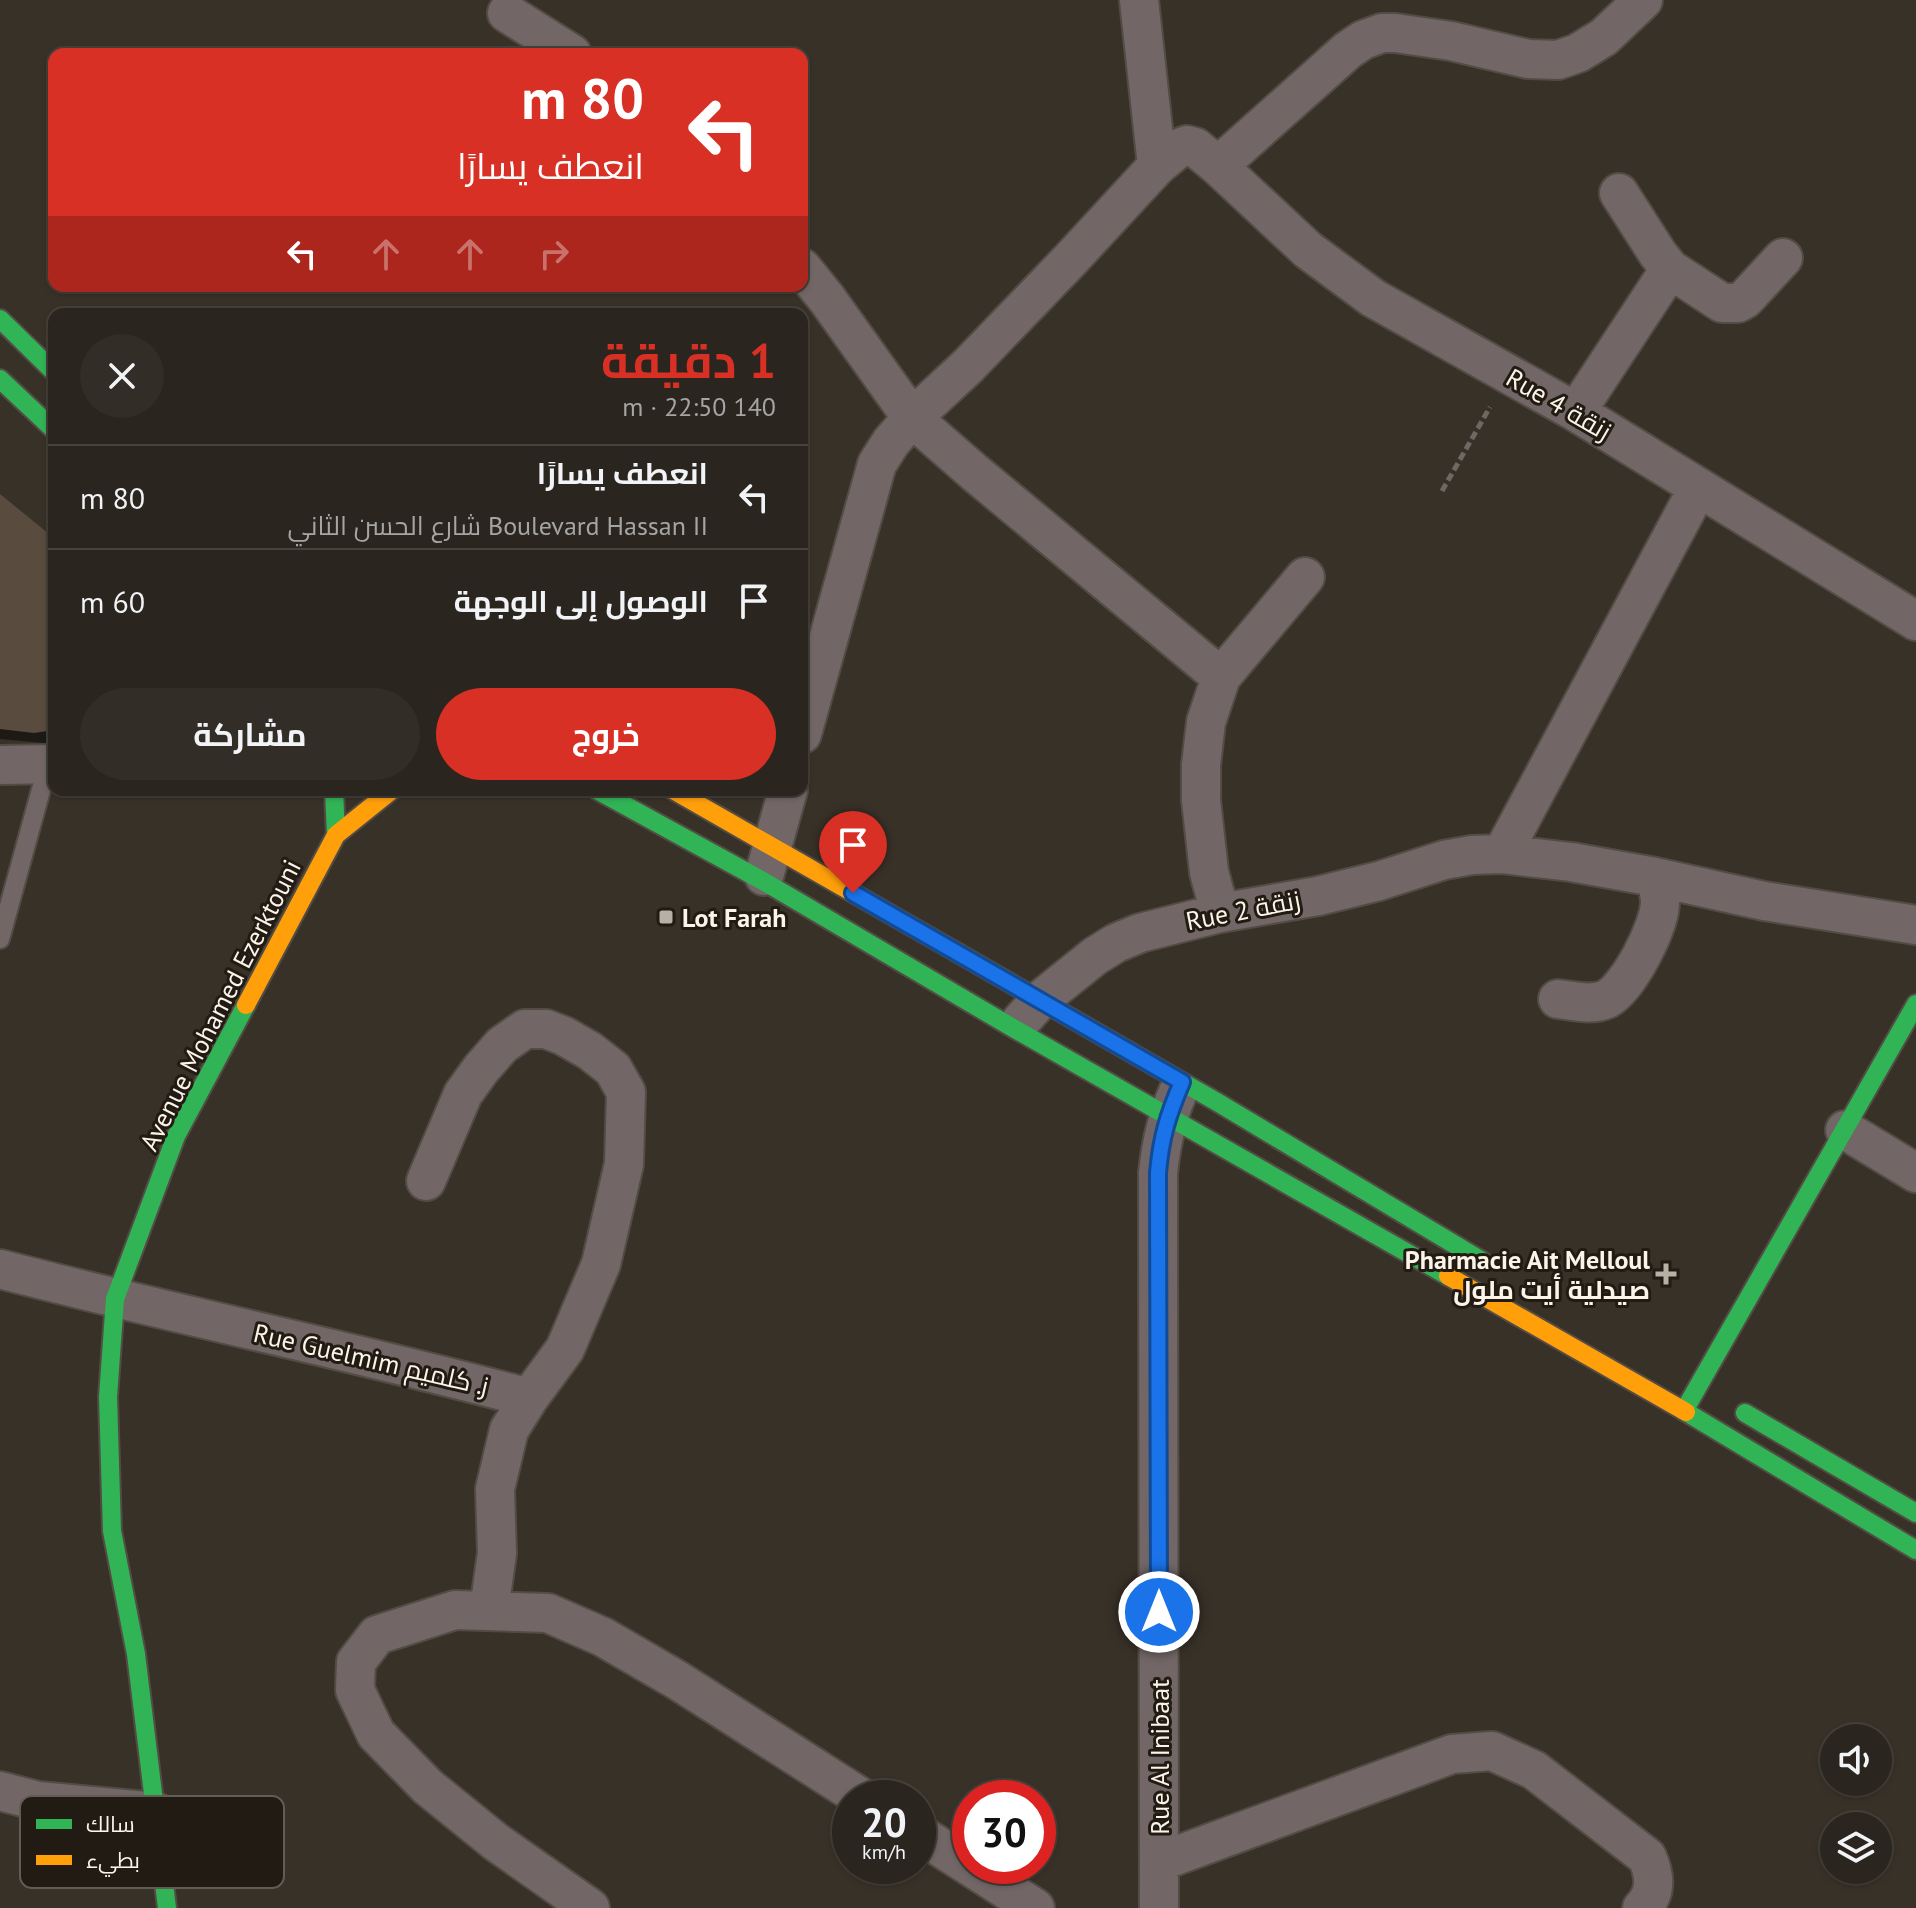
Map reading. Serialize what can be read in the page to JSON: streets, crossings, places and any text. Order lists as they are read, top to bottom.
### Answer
{
  "streets": {
    "main road": ["Avenue Mohamed Ezerktouni"],
    "street": [
      "Rue 4 زنقة",
      "Rue 2 زنقة",
      "Rue Guelmim ز. كلميم",
      "Rue Al Inibaat"
    ]
  },
  "crossings": [
    ["Avenue Mohamed Ezerktouni", "Rue Guelmim ز. كلميم"]
  ],
  "places": {
    "transit": ["Lot Farah"],
    "health": ["Pharmacie Ait Melloul صيدلية أيت ملول"]
  },
  "legend": ["سالك", "بطيء"],
  "page": {
    "turn": ["80 m", "انعطف يسارًا"],
    "heading": ["1 دقيقة", "140 m · 22:50"],
    "list": [
      {
        "name": "انعطف يسارًا",
        "note": "Boulevard Hassan II شارع الحسن الثاني",
        "value": "80 m"
      },
      {
        "name": "الوصول إلى الوجهة",
        "value": "60 m"
      }
    ],
    "buttons": ["خروج", "مشاركة"],
    "speed": "20 km/h",
    "limit": "30"
  }
}
